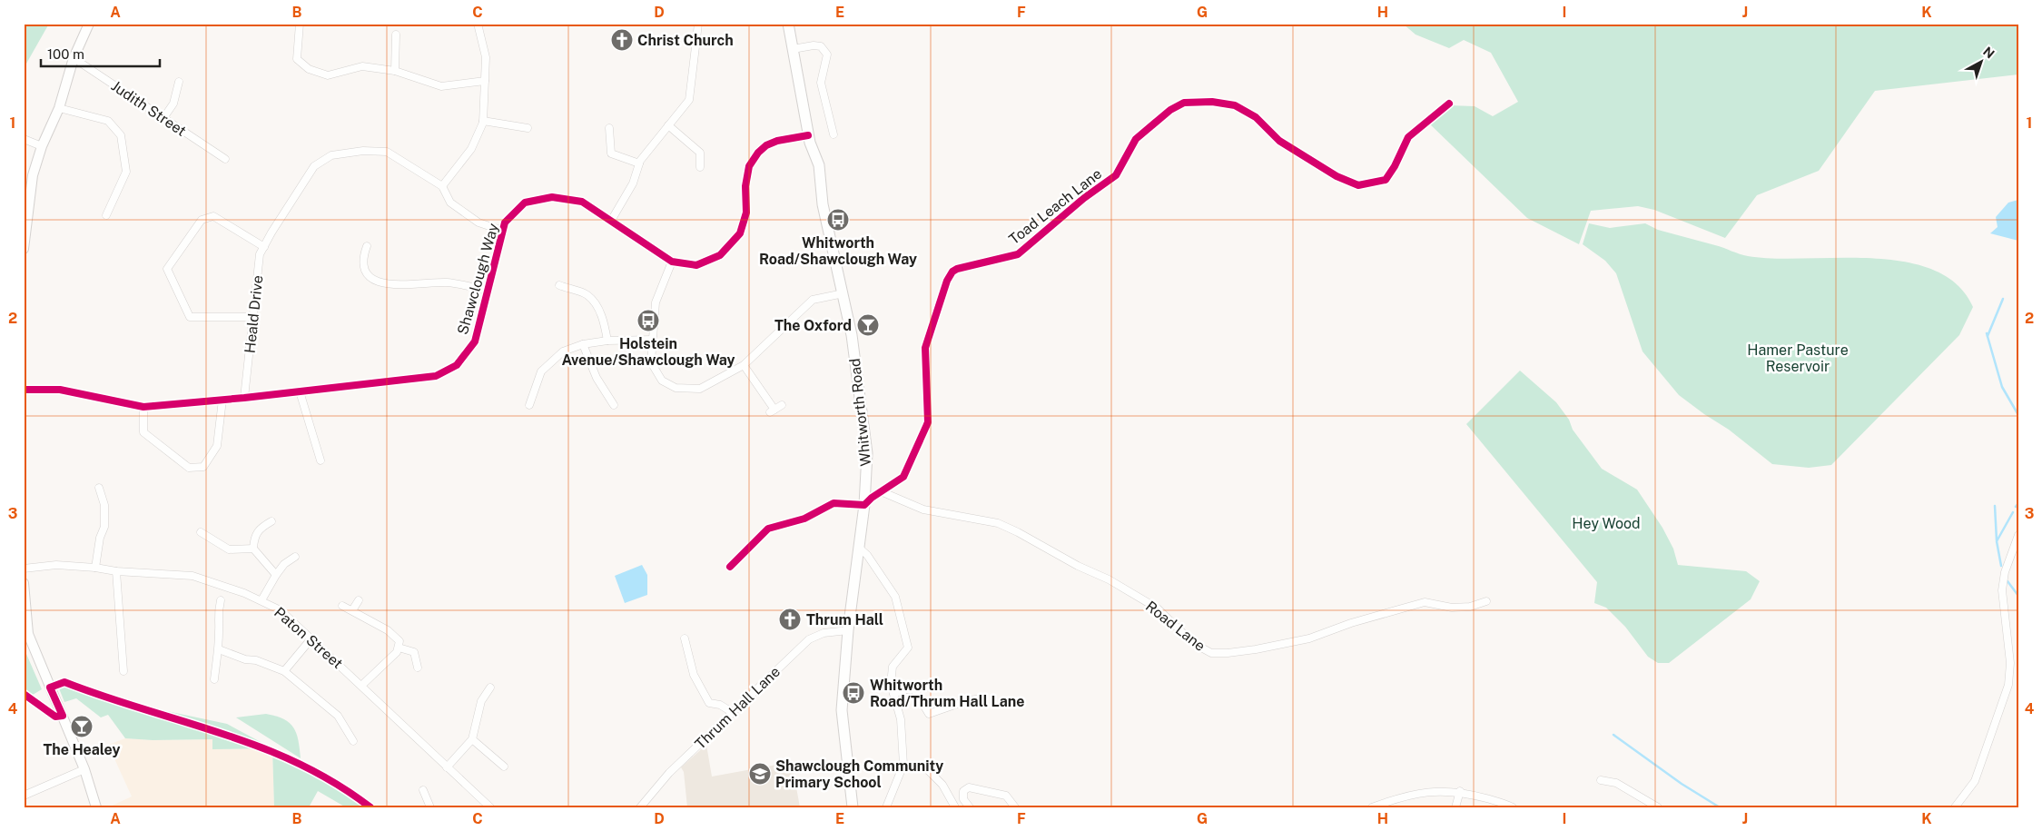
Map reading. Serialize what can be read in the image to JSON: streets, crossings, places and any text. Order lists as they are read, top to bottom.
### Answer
{
  "streets": {
    "main road": ["Whitworth Road"],
    "street": [
      "Judith Street",
      "Toad Leach Lane",
      "Shawclough Way",
      "Heald Drive",
      "Road Lane",
      "Paton Street",
      "Thrum Hall Lane"
    ]
  },
  "crossings": [
    ["Toad Leach Lane", "Whitworth Road"],
    ["Toad Leach Lane", "Road Lane"],
    ["Shawclough Way", "Heald Drive"],
    ["Shawclough Way", "Whitworth Road"],
    ["Whitworth Road", "Thrum Hall Lane"]
  ],
  "parks": ["Hamer Pasture Reservoir", "Hey Wood"],
  "places": {
    "church": ["Christ Church", "Thrum Hall"],
    "bus stop": ["Whitworth Road/Shawclough Way", "Holstein Avenue/Shawclough Way", "Whitworth Road/Thrum Hall Lane"],
    "bar": ["The Oxford", "The Healey"],
    "school or university": ["Shawclough Community Primary School"]
  },
  "scale_bar": "100 m",
  "north": "top right",
  "grid": {
    "columns": [
      "A",
      "B",
      "C",
      "D",
      "E",
      "F",
      "G",
      "H",
      "I",
      "J",
      "K"
    ],
    "rows": [
      "1",
      "2",
      "3",
      "4"
    ]
  }
}
